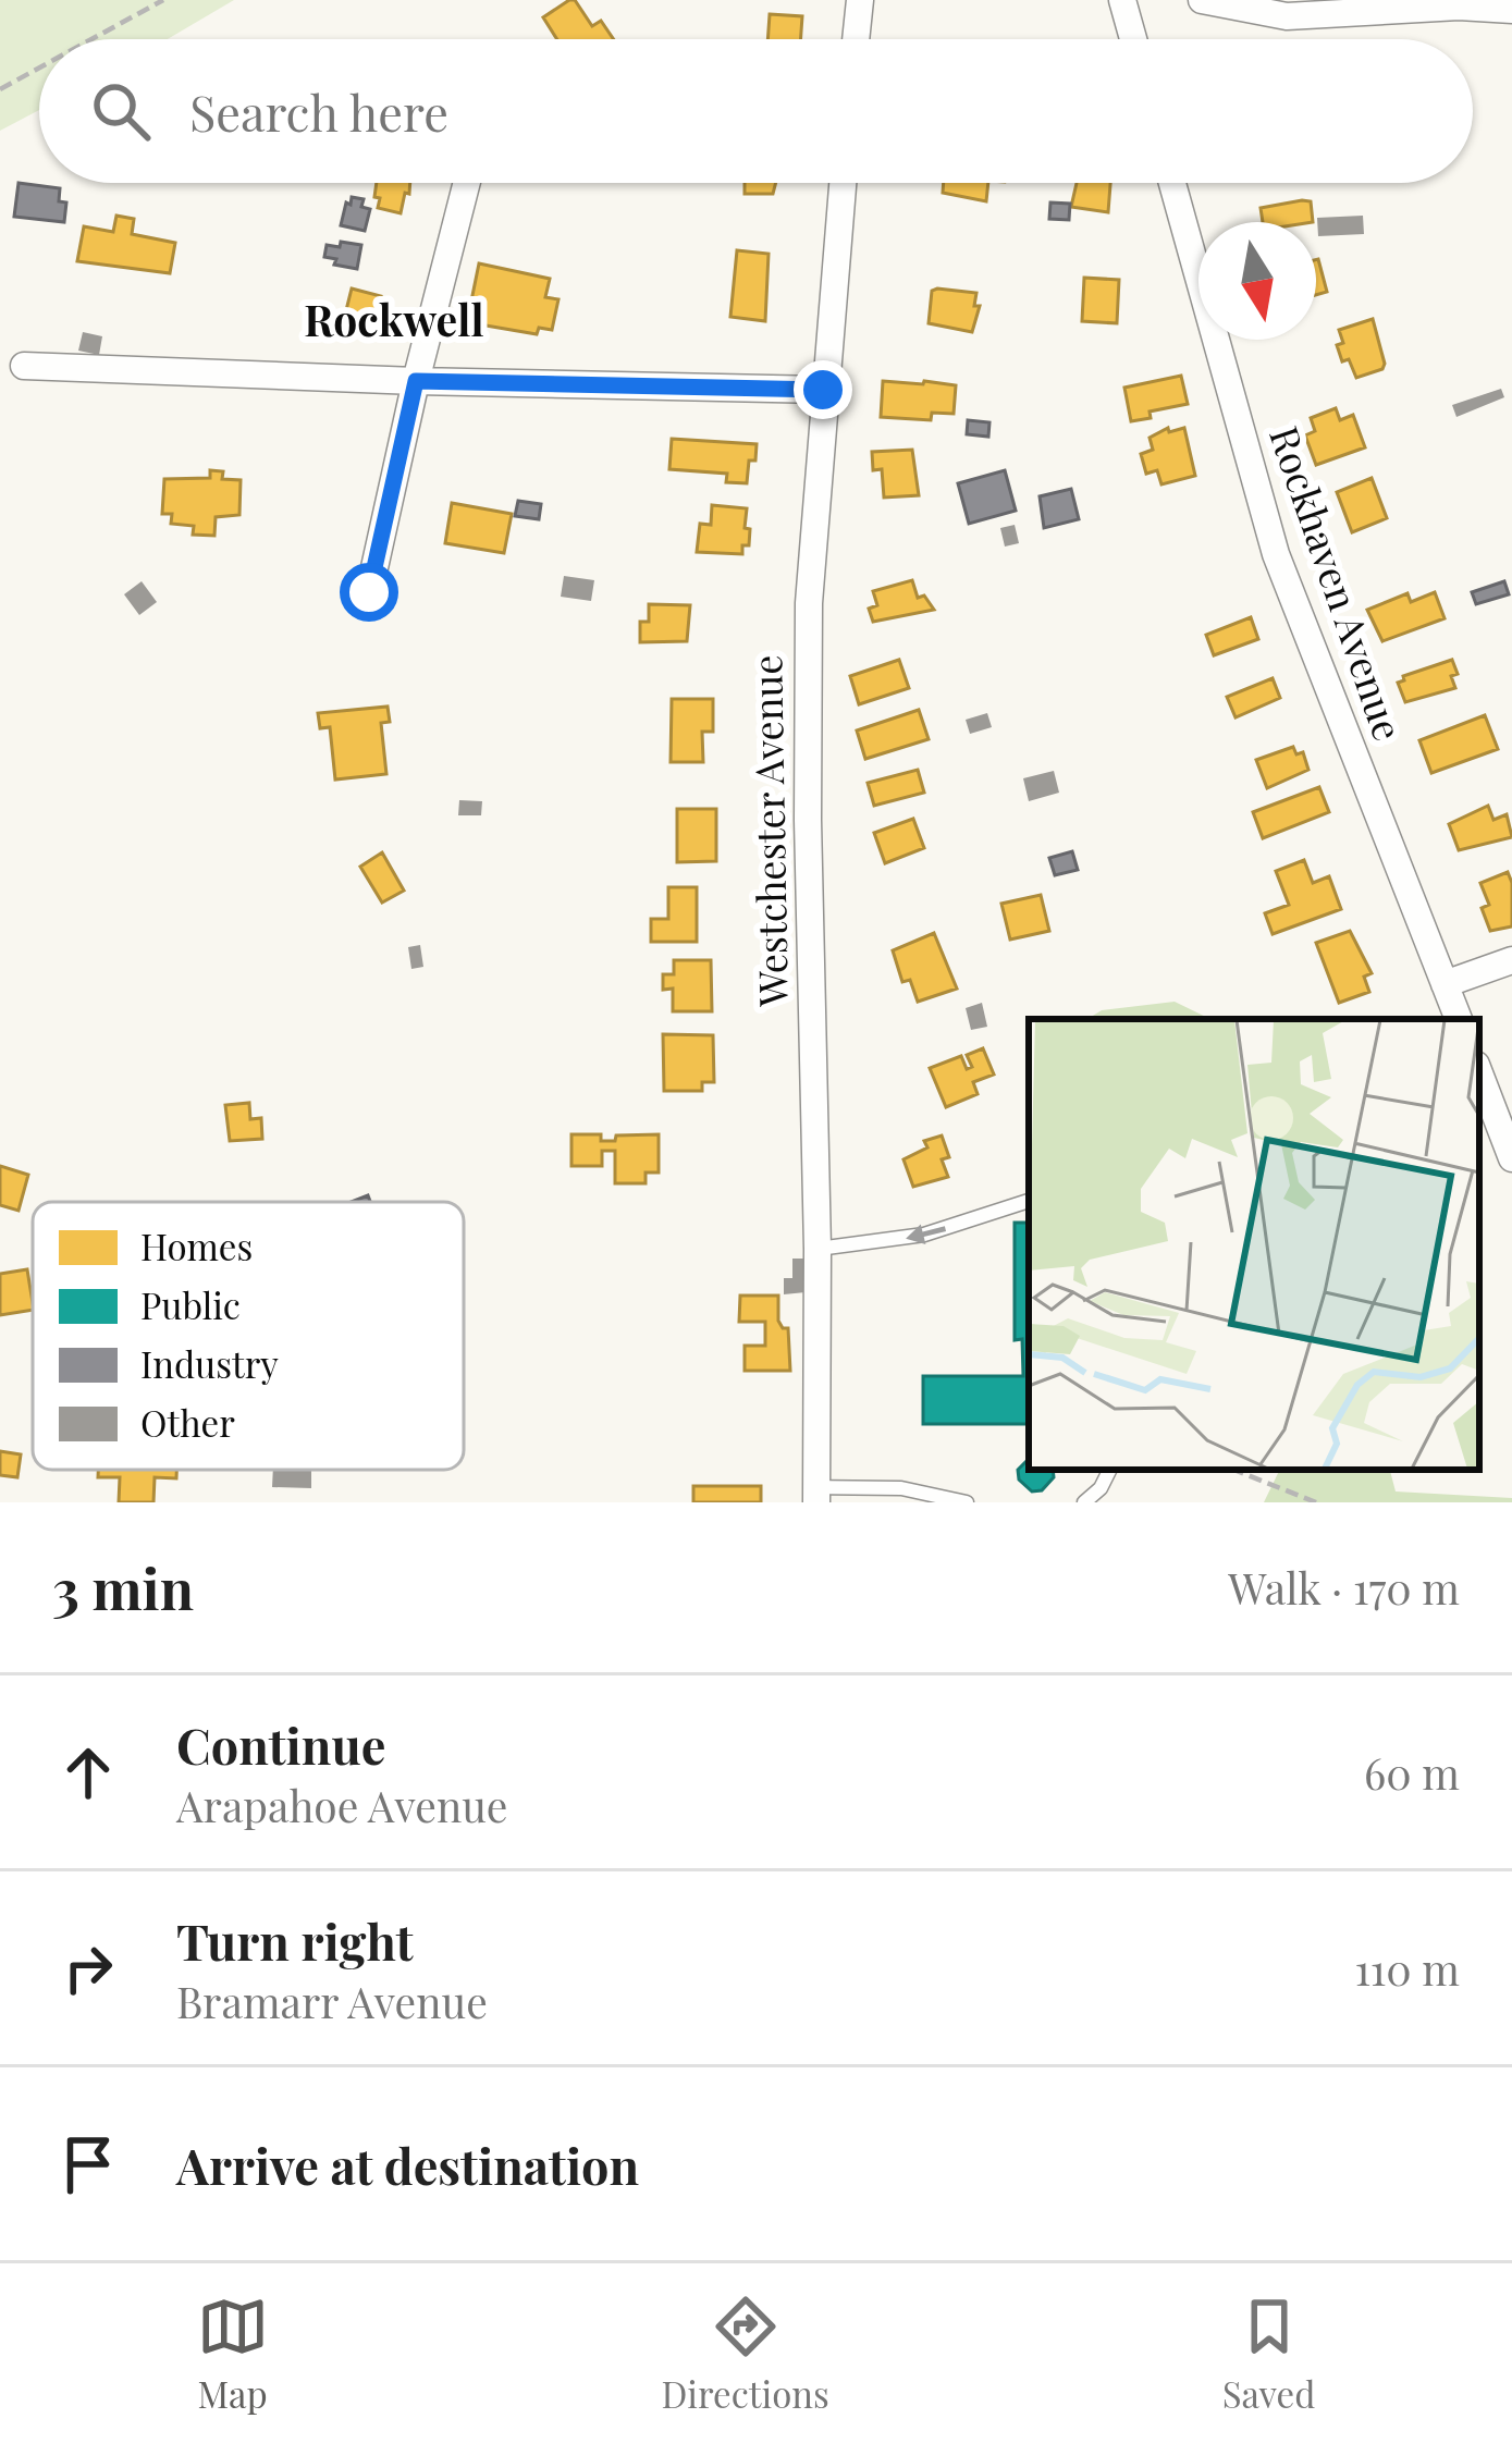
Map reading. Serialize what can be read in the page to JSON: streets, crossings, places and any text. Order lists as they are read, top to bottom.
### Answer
{
  "streets": {
    "street": ["Rockhaven Avenue", "Westchester Avenue"]
  },
  "districts": ["Rockwell"],
  "legend": [
    "Homes",
    "Public",
    "Industry",
    "Other"
  ],
  "north": "bottom",
  "page": {
    "search": "Search here",
    "heading": ["3 min", "Walk · 170 m"],
    "list": [
      ["Continue", "Arapahoe Avenue", "60 m"],
      ["Turn right", "Bramarr Avenue", "110 m"],
      "Arrive at destination"
    ],
    "nav": ["Map", "Directions", "Saved"]
  }
}
